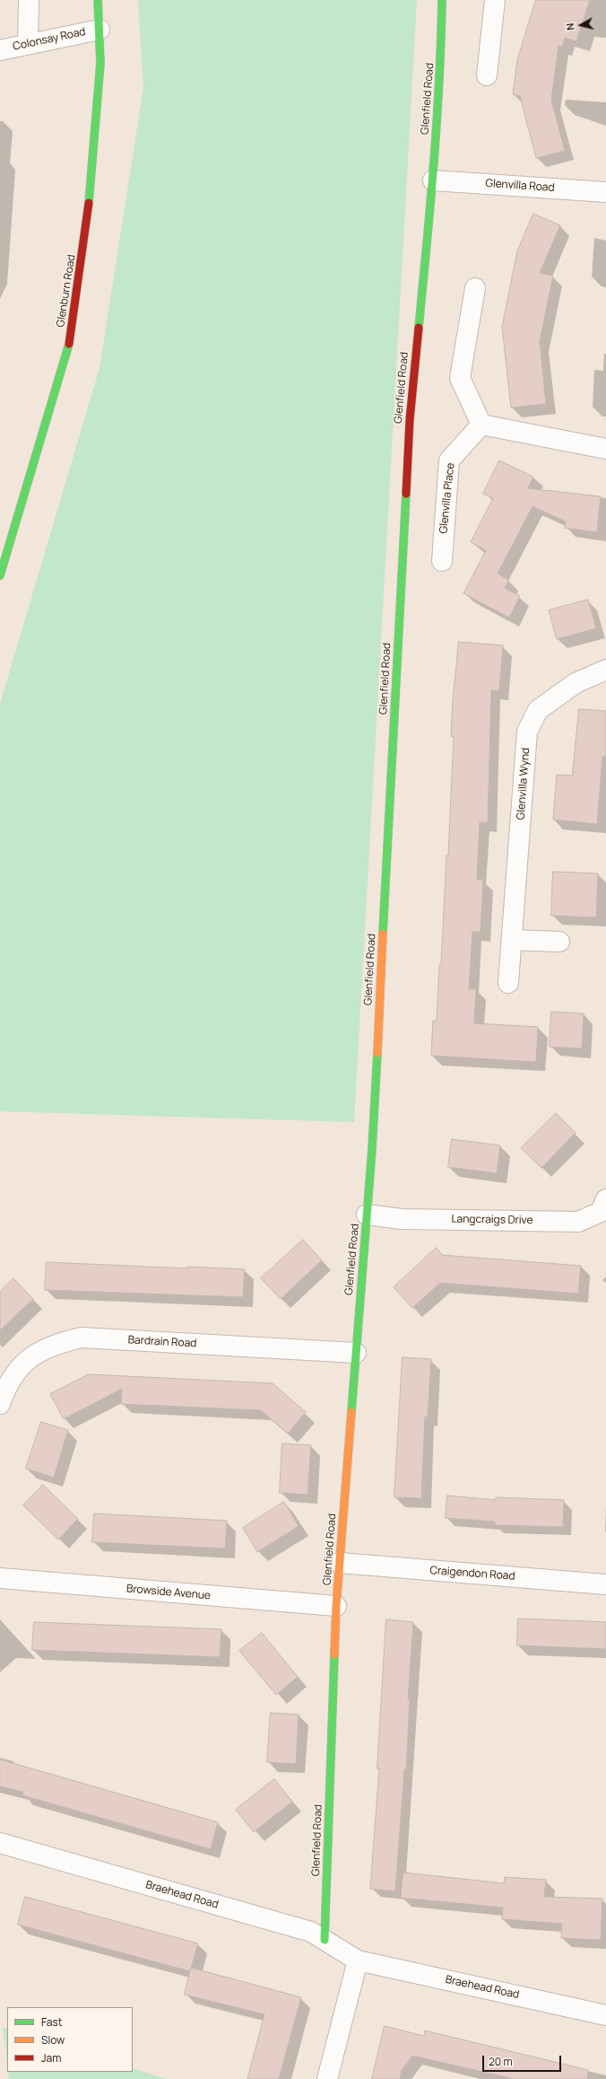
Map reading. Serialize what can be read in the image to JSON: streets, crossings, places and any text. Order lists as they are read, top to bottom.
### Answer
{
  "streets": {
    "street": [
      "Colonsay Road",
      "Glenfield Road",
      "Glenvilla Road",
      "Glenburn Road",
      "Glenvilla Place",
      "Glenvilla Wynd",
      "Langcraigs Drive",
      "Bardrain Road",
      "Craigendon Road",
      "Browside Avenue",
      "Braehead Road"
    ]
  },
  "crossings": [
    ["Colonsay Road", "Glenburn Road"],
    ["Glenfield Road", "Glenvilla Road"],
    ["Glenfield Road", "Langcraigs Drive"],
    ["Glenfield Road", "Bardrain Road"],
    ["Glenfield Road", "Craigendon Road"],
    ["Glenfield Road", "Browside Avenue"],
    ["Glenfield Road", "Braehead Road"]
  ],
  "legend": ["Fast", "Slow", "Jam"],
  "scale_bar": "20 m",
  "north": "left"
}
